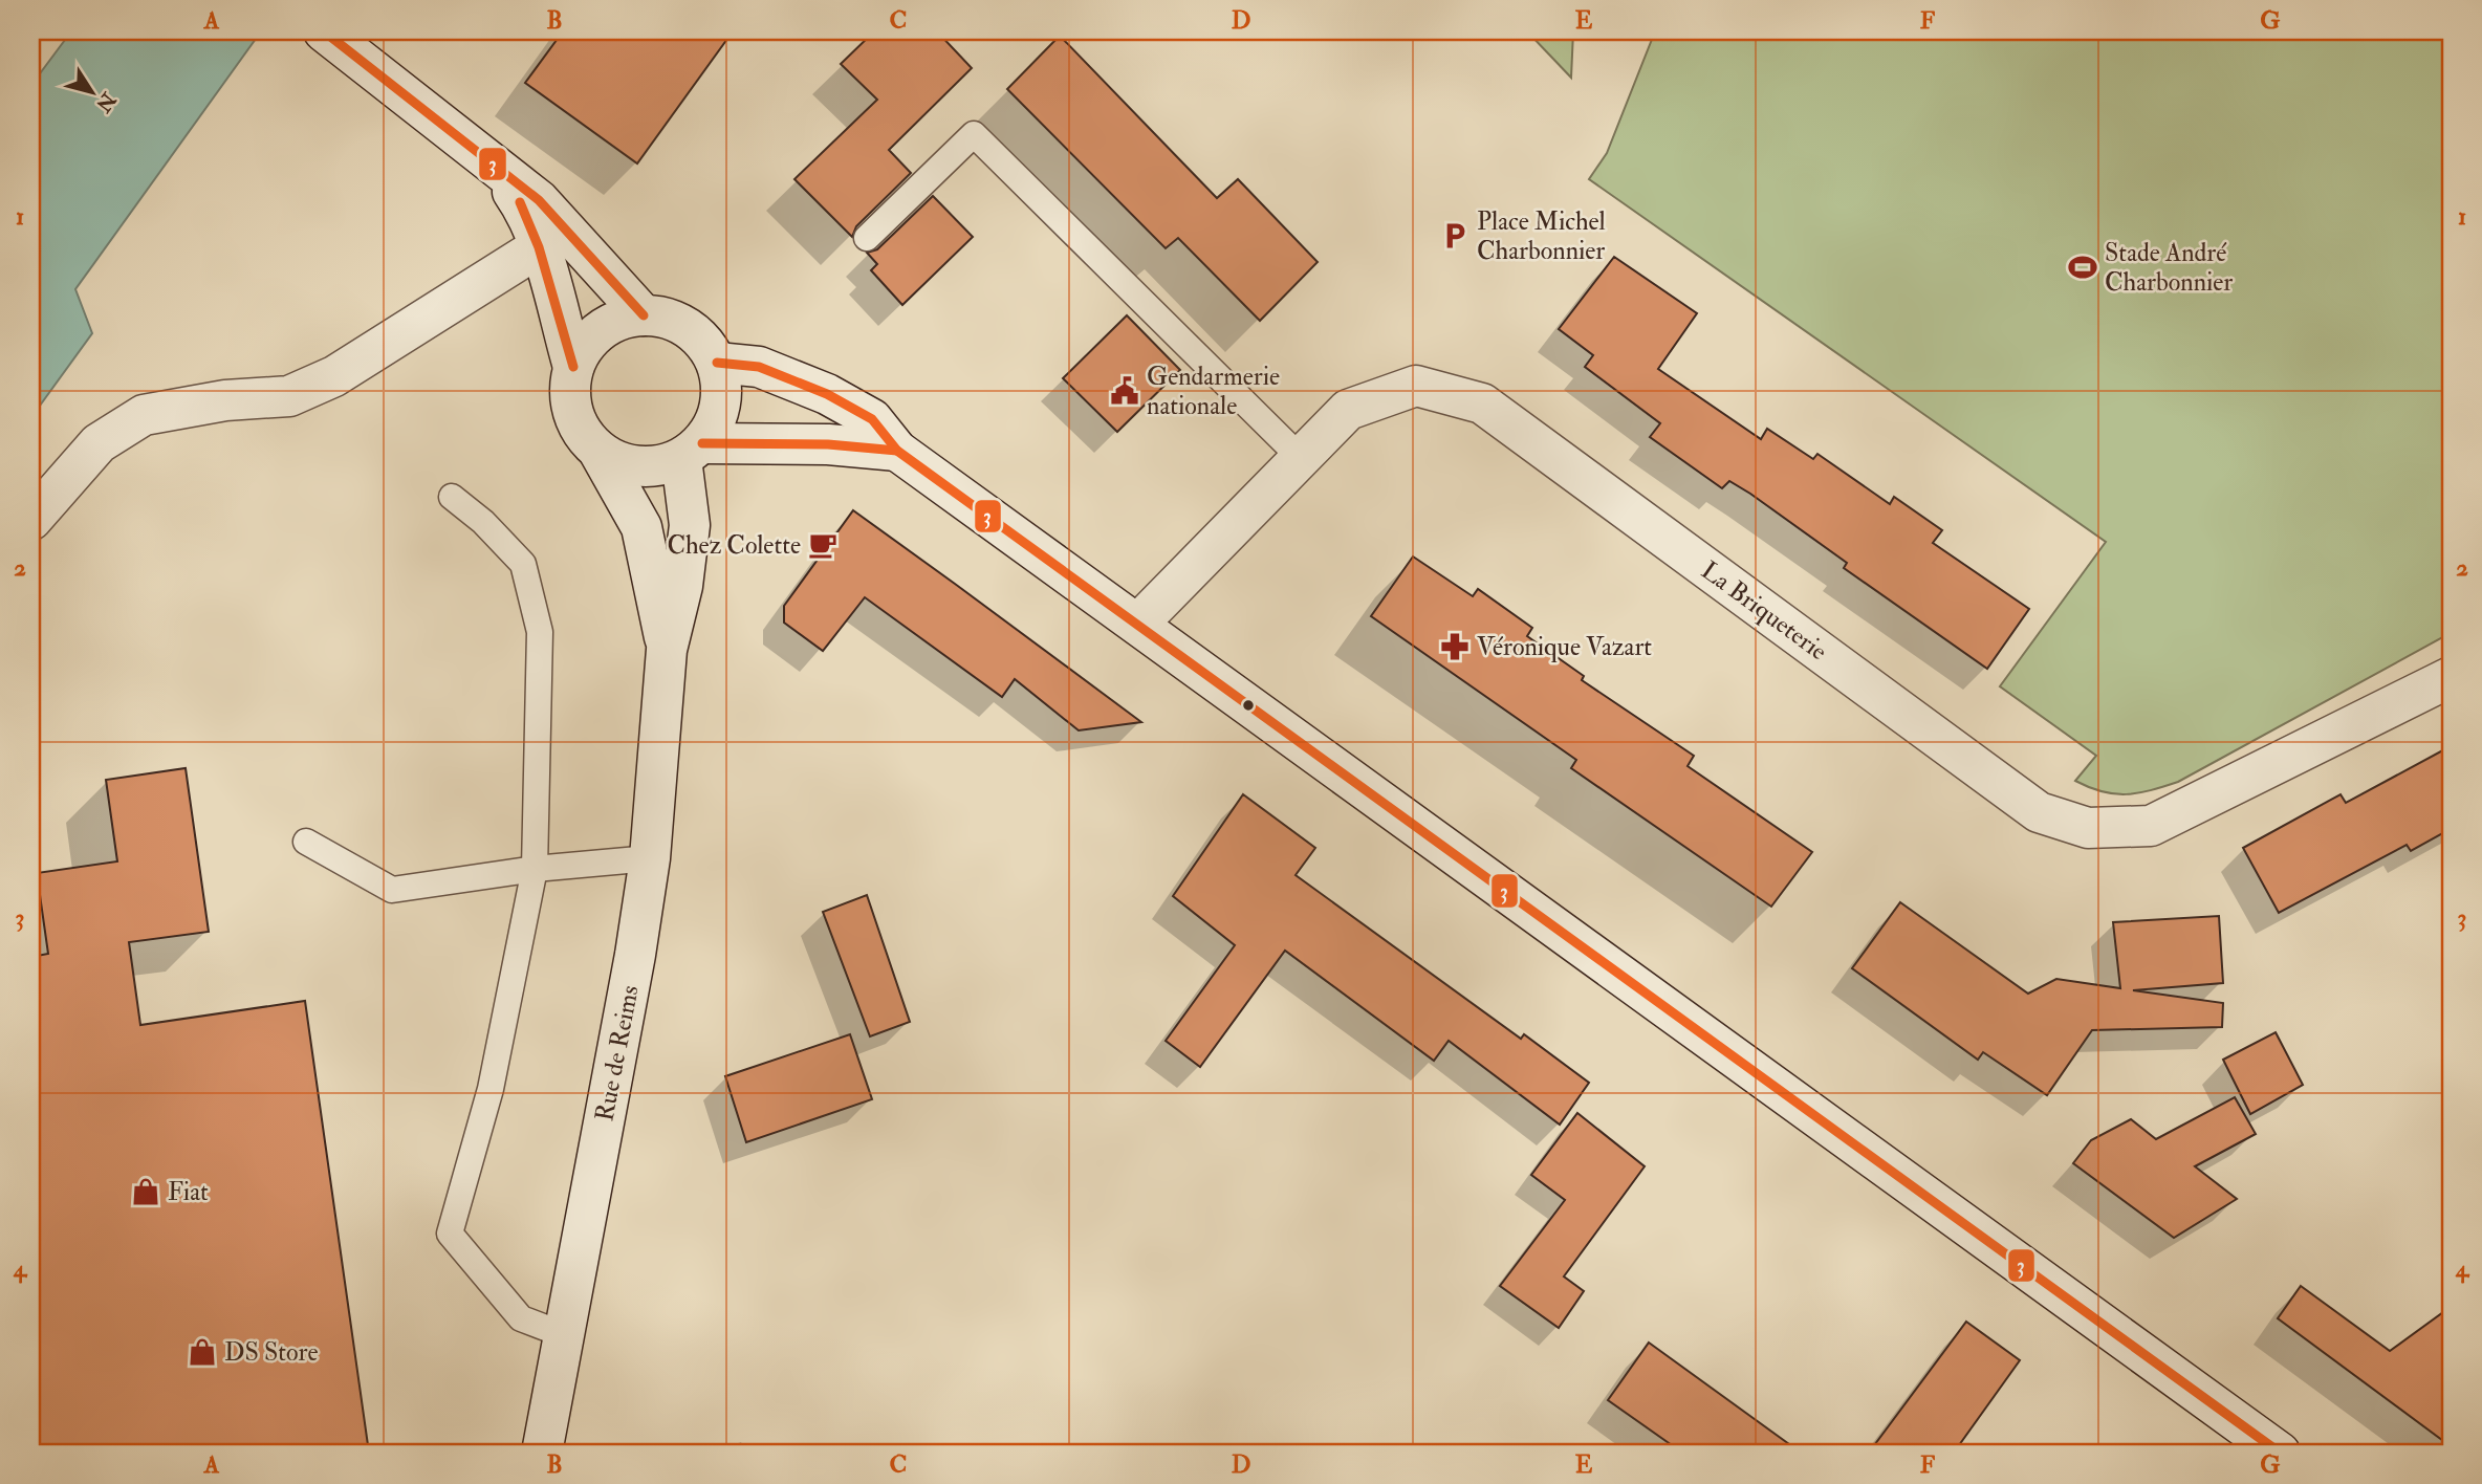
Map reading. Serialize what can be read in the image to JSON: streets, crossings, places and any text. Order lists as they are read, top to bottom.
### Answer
{
  "streets": {
    "main road": ["La Briqueterie", "Rue de Reims"]
  },
  "places": {
    "parking": ["Place Michel Charbonnier"],
    "sports": ["Stade André Charbonnier"],
    "public building": ["Gendarmerie nationale"],
    "cafe": ["Chez Colette"],
    "pharmacy": ["Véronique Vazart"],
    "shop": ["Fiat", "DS Store"]
  },
  "lines": ["transit line 3"],
  "north": "bottom right",
  "grid": {
    "columns": [
      "A",
      "B",
      "C",
      "D",
      "E",
      "F",
      "G"
    ],
    "rows": [
      "1",
      "2",
      "3",
      "4"
    ]
  }
}
